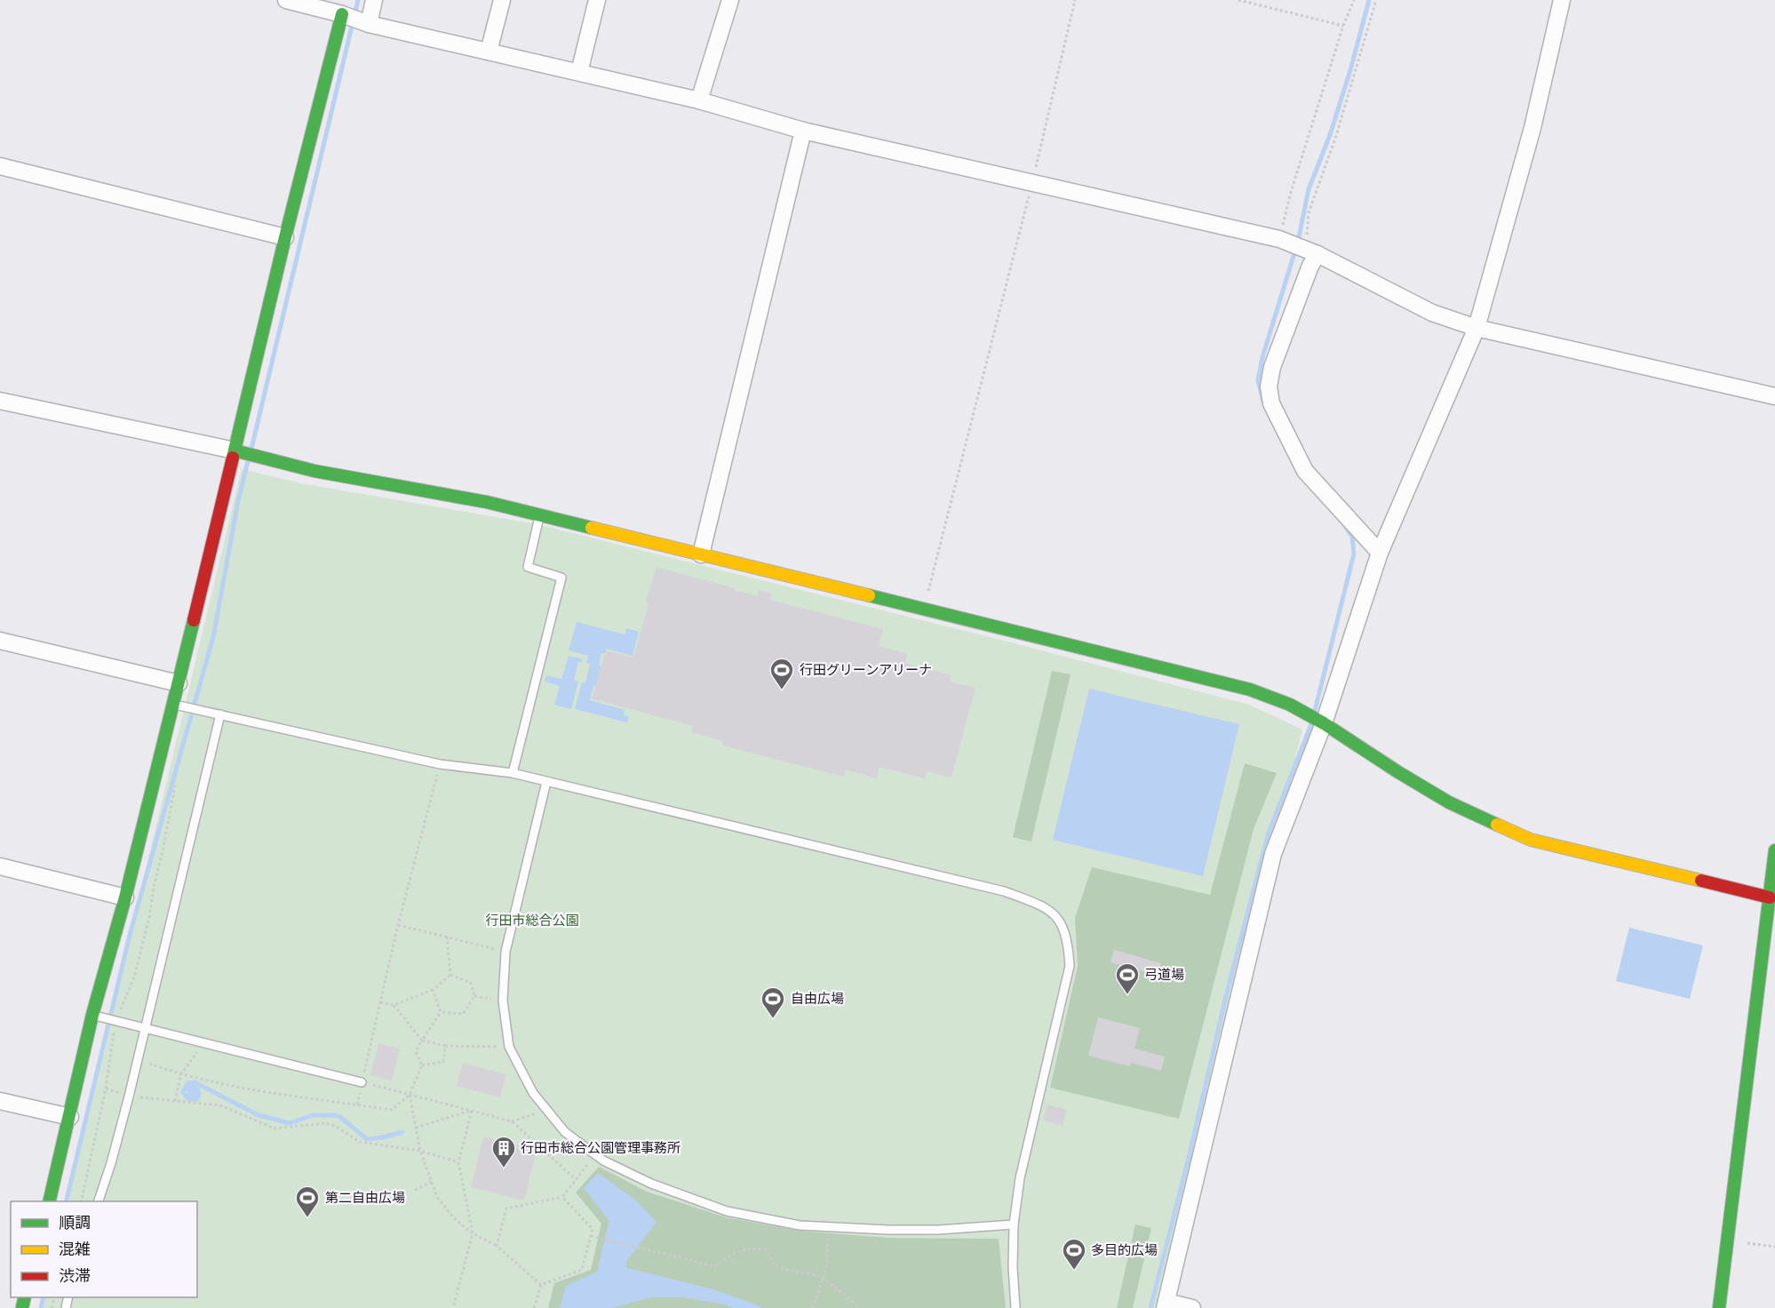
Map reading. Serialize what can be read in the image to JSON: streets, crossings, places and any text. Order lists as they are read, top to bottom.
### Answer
{
  "parks": ["行田市総合公園"],
  "places": {
    "sports": [
      "行田グリーンアリーナ",
      "弓道場",
      "自由広場",
      "第二自由広場",
      "多目的広場"
    ],
    "building": ["行田市総合公園管理事務所"]
  },
  "legend": ["順調", "混雑", "渋滞"]
}
